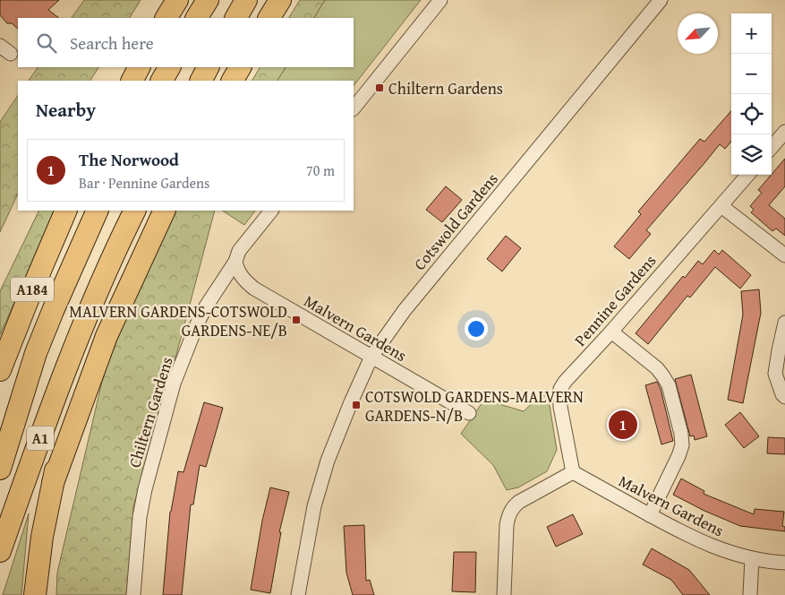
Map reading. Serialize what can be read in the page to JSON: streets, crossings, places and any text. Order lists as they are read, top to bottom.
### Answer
{
  "streets": {
    "highway": ["A184", "A1"],
    "street": [
      "Cotswold Gardens",
      "Pennine Gardens",
      "Malvern Gardens",
      "Chiltern Gardens"
    ]
  },
  "crossings": [
    ["Cotswold Gardens", "Malvern Gardens"],
    ["Pennine Gardens", "Malvern Gardens"],
    ["Malvern Gardens", "Chiltern Gardens"]
  ],
  "places": {
    "transit": ["Chiltern Gardens", "MALVERN GARDENS-COTSWOLD GARDENS-NE/B", "COTSWOLD GARDENS-MALVERN GARDENS-N/B"]
  },
  "north": "bottom left",
  "page": {
    "map_buttons": ["+", "−"],
    "search": "Search here",
    "heading": "Nearby",
    "list": [
      {
        "mark": "1",
        "name": "The Norwood",
        "note": "Bar · Pennine Gardens",
        "value": "70 m"
      }
    ],
    "pins": "1"
  }
}
